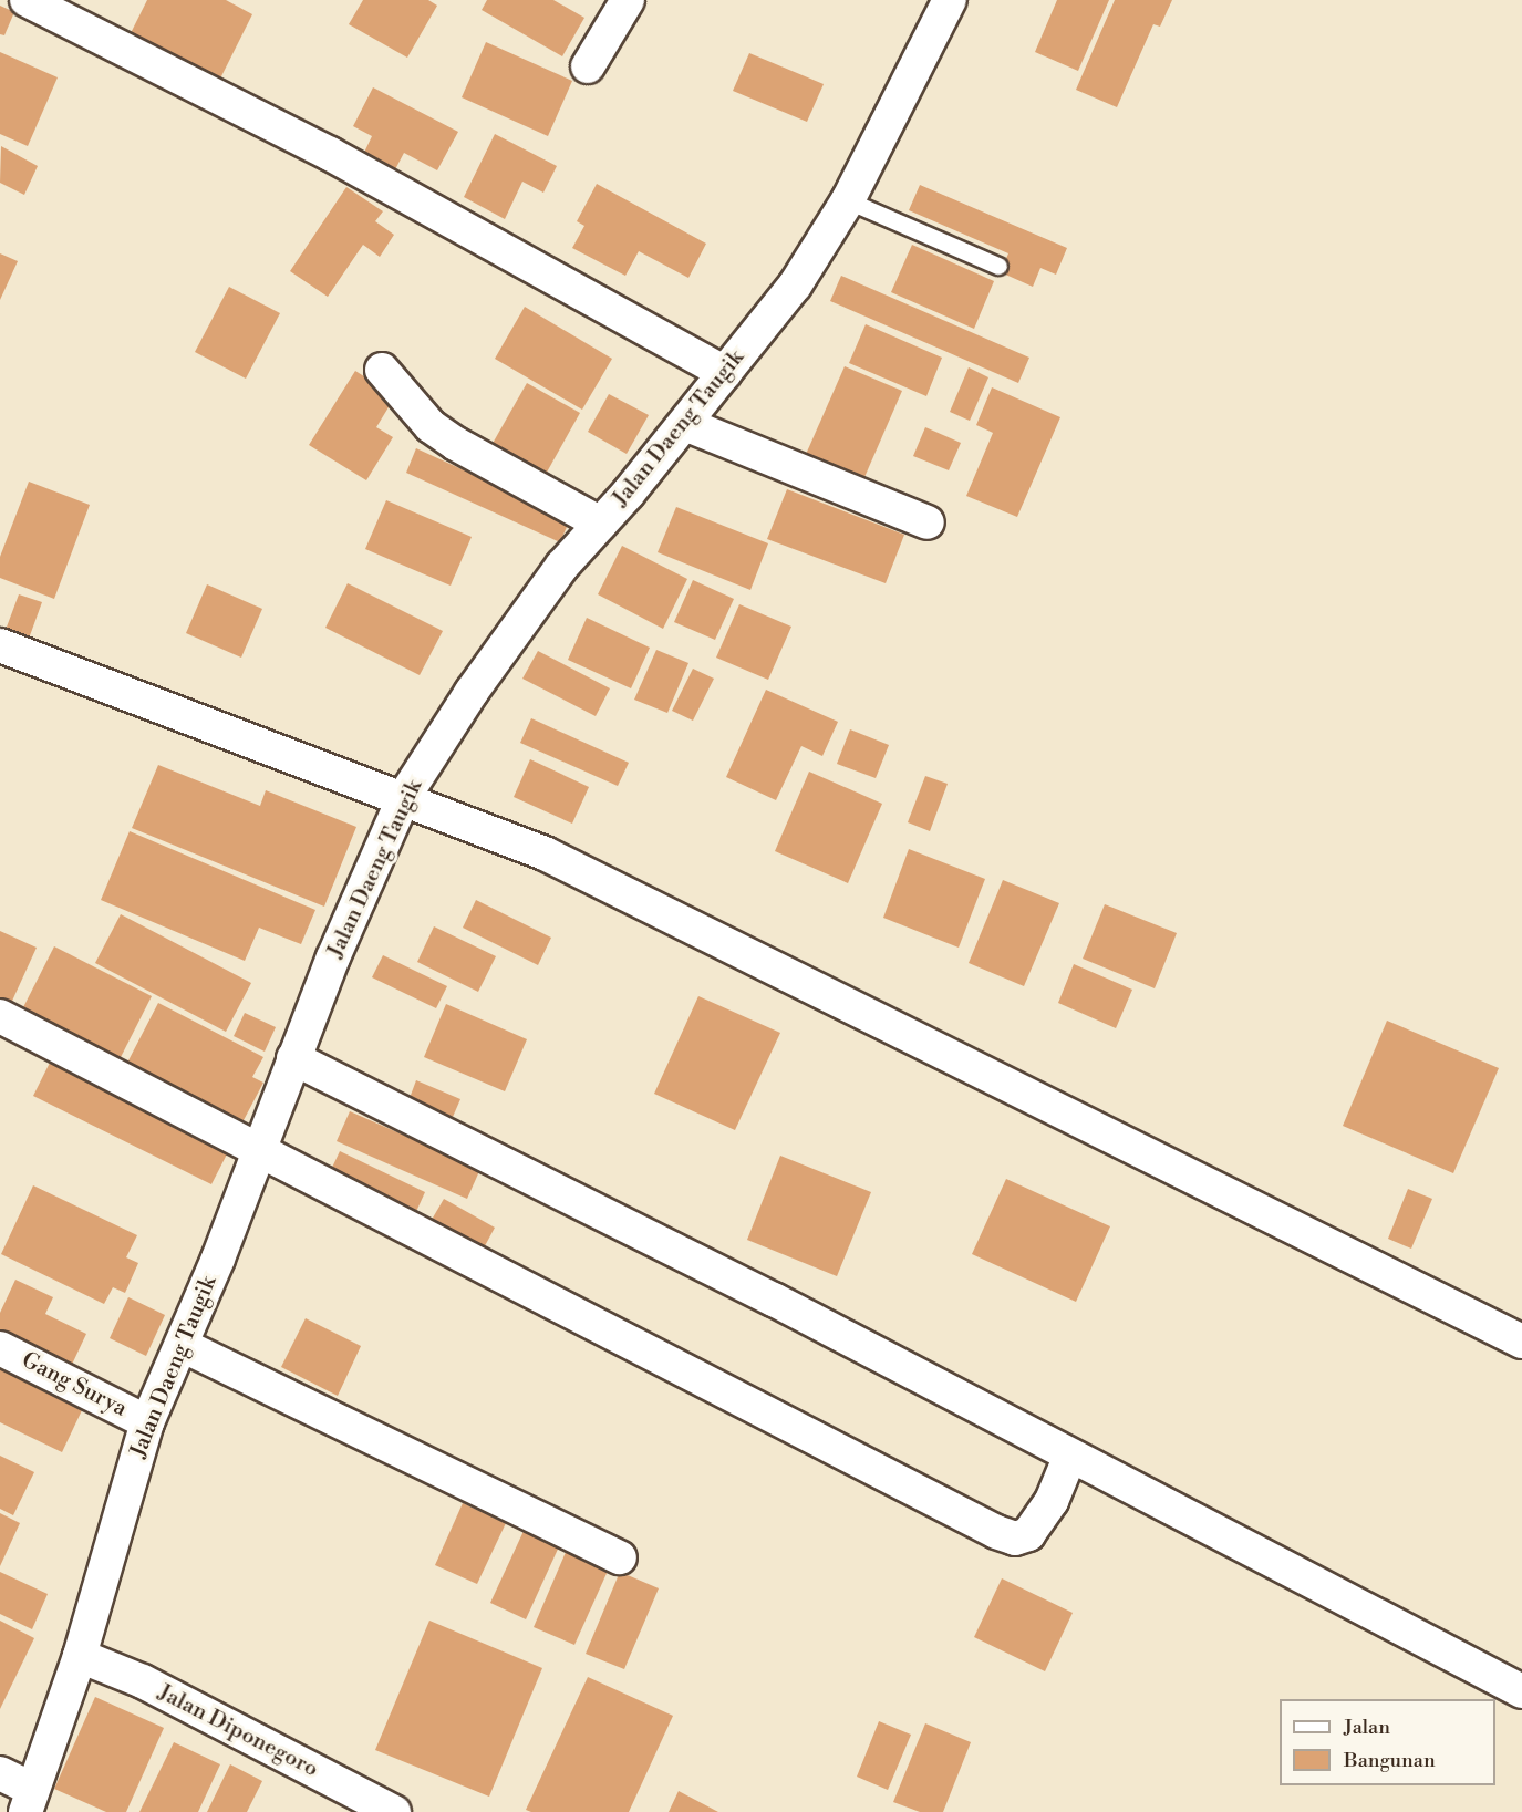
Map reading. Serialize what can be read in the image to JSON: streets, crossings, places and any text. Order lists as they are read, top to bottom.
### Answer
{
  "streets": {
    "street": ["Jalan Daeng Taugik", "Gang Surya", "Jalan Diponegoro"]
  },
  "crossings": [
    ["Jalan Daeng Taugik", "Gang Surya"],
    ["Jalan Daeng Taugik", "Jalan Diponegoro"]
  ],
  "legend": ["Jalan", "Bangunan"]
}
